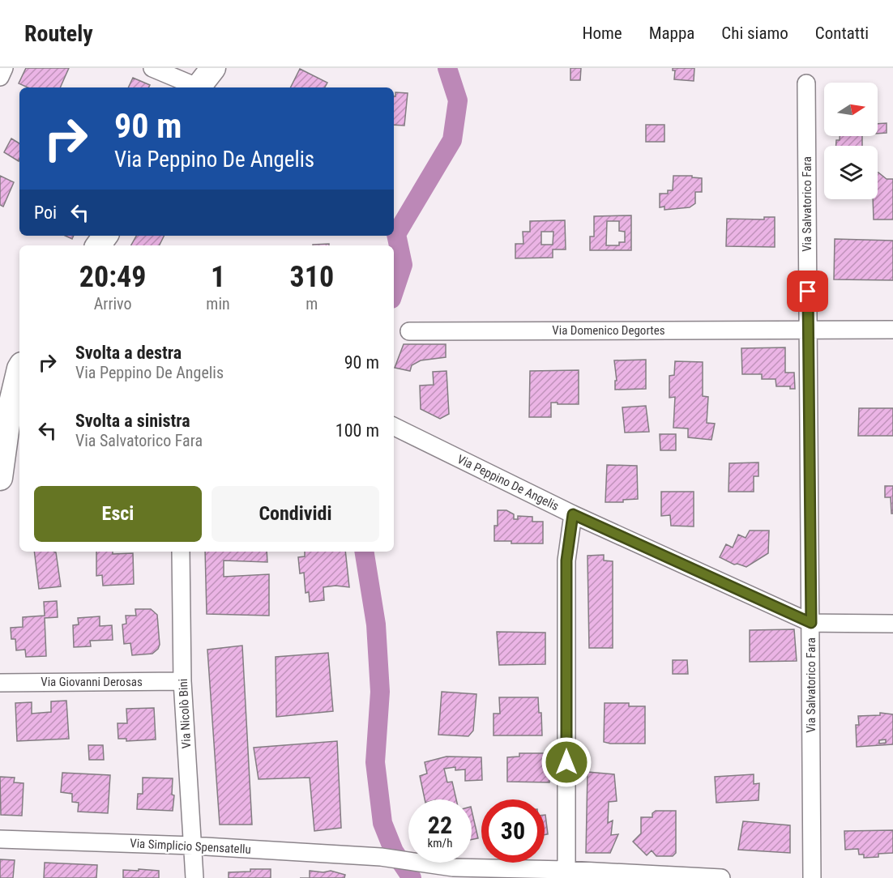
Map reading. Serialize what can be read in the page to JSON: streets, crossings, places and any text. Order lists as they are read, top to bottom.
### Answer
{
  "streets": {
    "street": [
      "Via Salvatorico Fara",
      "Via Domenico Degortes",
      "Via Peppino De Angelis",
      "Via Giovanni Derosas",
      "Via Nicolò Bini",
      "Via Simplicio Spensatellu"
    ]
  },
  "crossings": [
    ["Via Salvatorico Fara", "Via Domenico Degortes"],
    ["Via Salvatorico Fara", "Via Peppino De Angelis"],
    ["Via Giovanni Derosas", "Via Nicolò Bini"],
    ["Via Nicolò Bini", "Via Simplicio Spensatellu"]
  ],
  "north": "right",
  "page": {
    "header": "Routely",
    "nav": [
      "Home",
      "Mappa",
      "Chi siamo",
      "Contatti"
    ],
    "turn": ["90 m", "Via Peppino De Angelis"],
    "then": "Poi",
    "eta": [
      "20:49",
      "Arrivo",
      "1",
      "min",
      "310",
      "m"
    ],
    "list": [
      {
        "name": "Svolta a destra",
        "note": "Via Peppino De Angelis",
        "value": "90 m"
      },
      {
        "name": "Svolta a sinistra",
        "note": "Via Salvatorico Fara",
        "value": "100 m"
      }
    ],
    "buttons": ["Esci", "Condividi"],
    "speed": "22 km/h",
    "limit": "30"
  }
}
